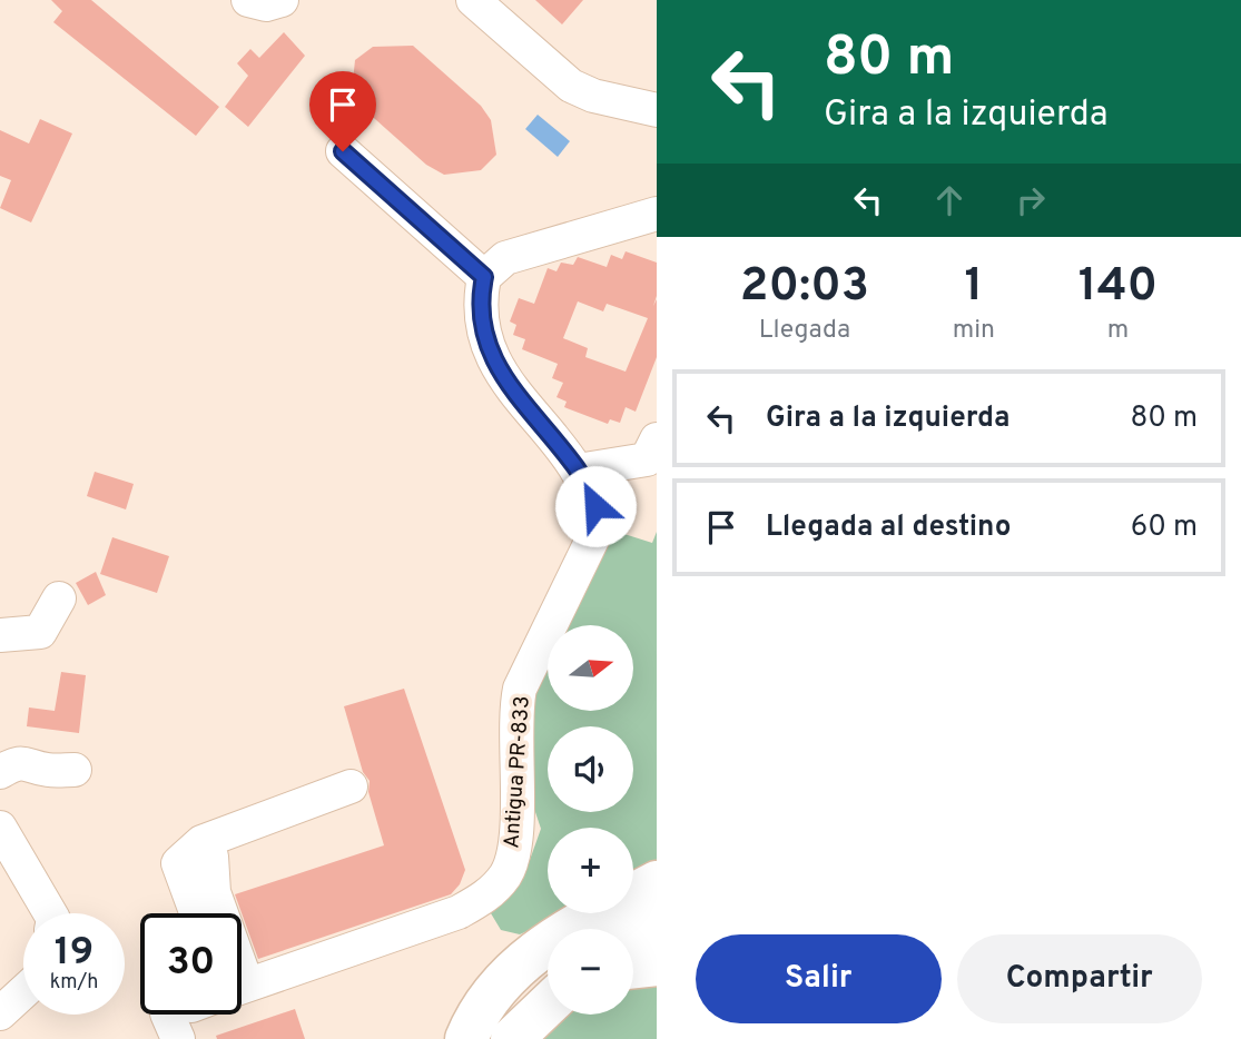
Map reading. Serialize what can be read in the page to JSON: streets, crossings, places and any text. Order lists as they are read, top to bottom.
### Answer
{
  "streets": {
    "street": ["Antigua PR-833"]
  },
  "north": "right",
  "page": {
    "turn": ["80 m", "Gira a la izquierda"],
    "eta": [
      "20:03",
      "Llegada",
      "1",
      "min",
      "140",
      "m"
    ],
    "list": [
      {
        "name": "Gira a la izquierda",
        "value": "80 m"
      },
      {
        "name": "Llegada al destino",
        "value": "60 m"
      }
    ],
    "map_buttons": ["+", "−"],
    "speed": "19 km/h",
    "limit": "30",
    "buttons": ["Salir", "Compartir"]
  }
}
